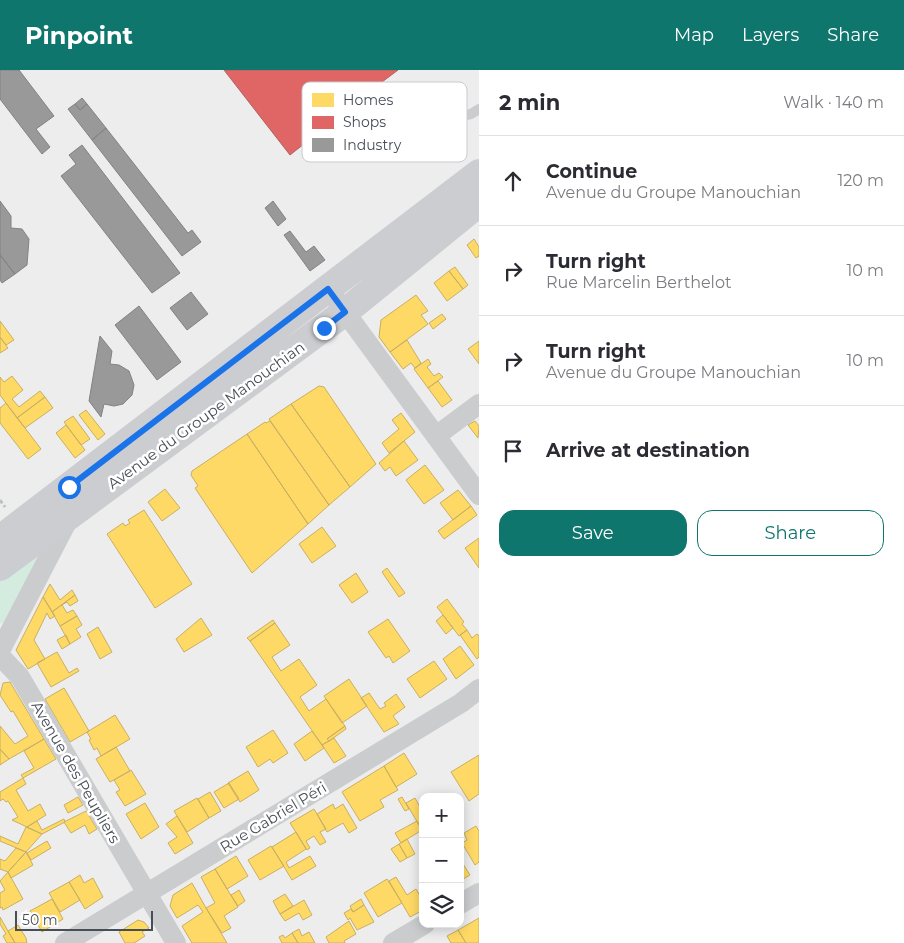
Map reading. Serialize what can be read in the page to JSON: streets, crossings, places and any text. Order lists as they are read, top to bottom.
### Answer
{
  "streets": {
    "street": ["Avenue du Groupe Manouchian", "Avenue des Peupliers", "Rue Gabriel Péri"]
  },
  "crossings": [
    ["Avenue des Peupliers", "Rue Gabriel Péri"]
  ],
  "legend": ["Homes", "Shops", "Industry"],
  "scale_bar": "50 m",
  "page": {
    "header": "Pinpoint",
    "nav": ["Map", "Layers", "Share"],
    "heading": ["2 min", "Walk · 140 m"],
    "list": [
      ["Continue", "Avenue du Groupe Manouchian", "120 m"],
      ["Turn right", "Rue Marcelin Berthelot", "10 m"],
      ["Turn right", "Avenue du Groupe Manouchian", "10 m"],
      "Arrive at destination"
    ],
    "buttons": ["Save", "Share"],
    "map_buttons": ["+", "−"],
    "scale": "50 m"
  }
}
